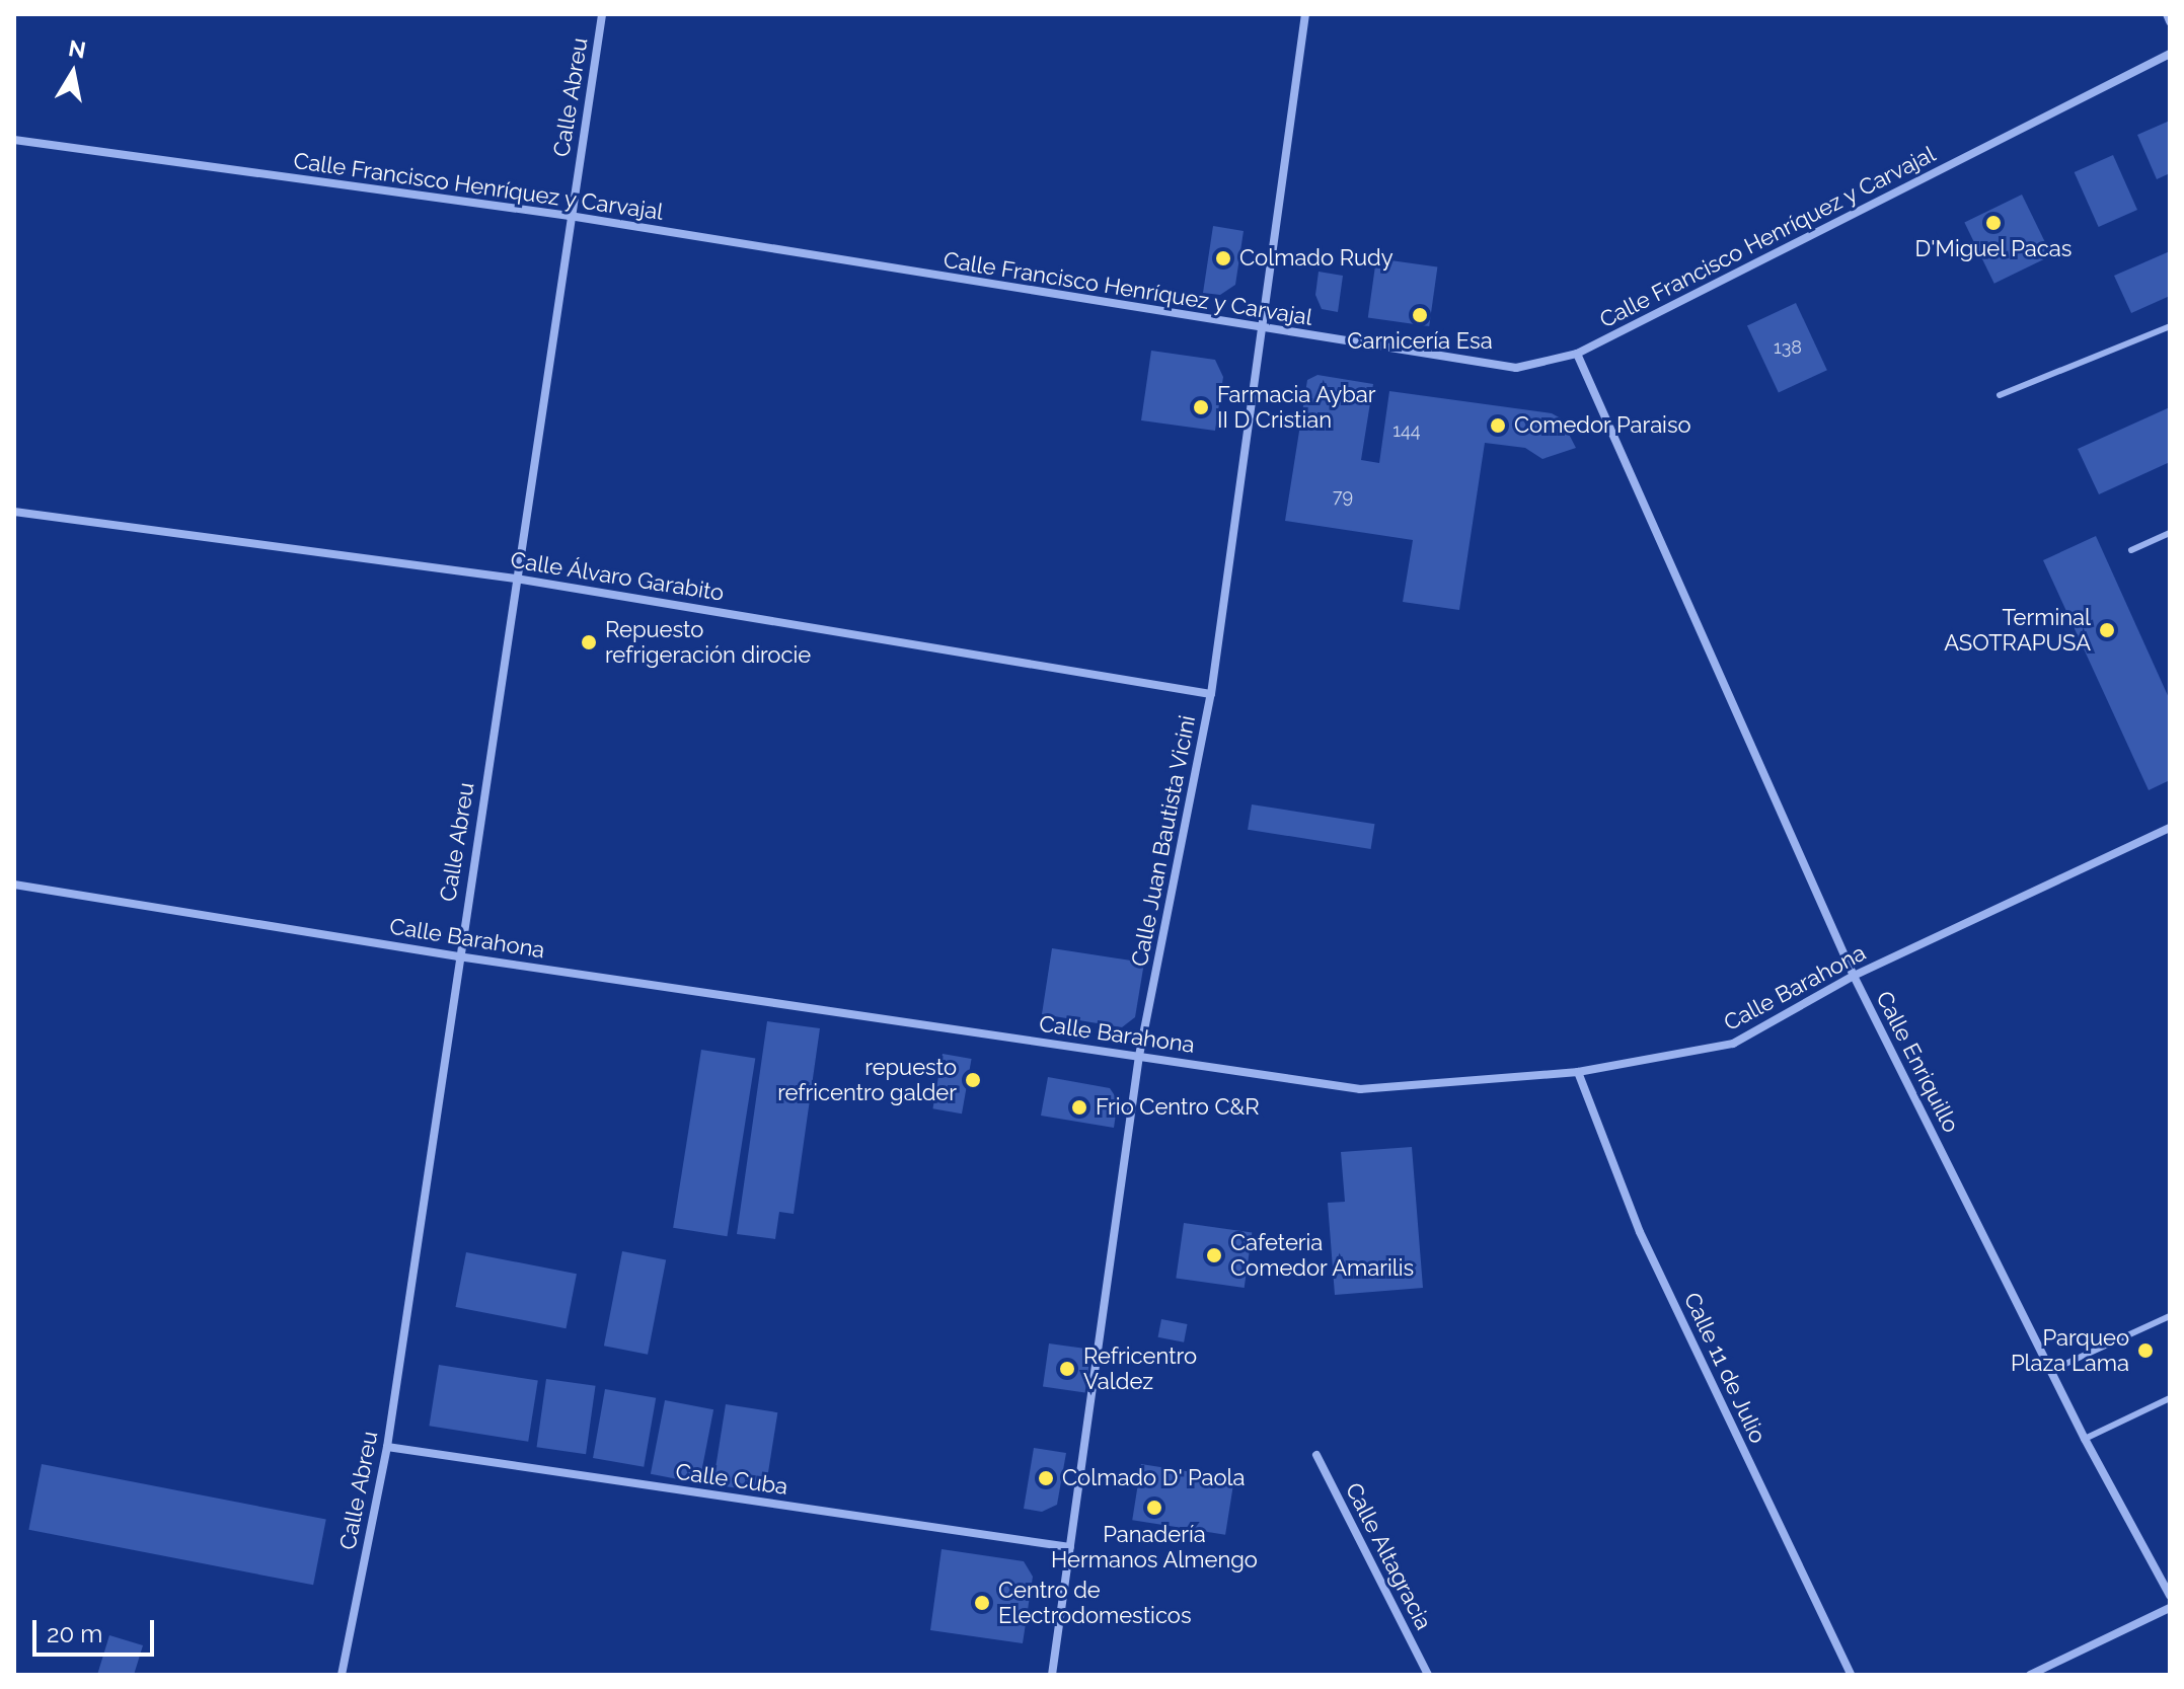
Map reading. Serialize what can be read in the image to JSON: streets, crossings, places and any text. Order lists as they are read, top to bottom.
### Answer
{
  "streets": {
    "street": [
      "Calle Abreu",
      "Calle Francisco Henríquez y Carvajal",
      "Calle Álvaro Garabito",
      "Calle Juan Bautista Vicini",
      "Calle Barahona",
      "Calle Enriquillo",
      "Calle 11 de Julio",
      "Calle Cuba",
      "Calle Altagracia"
    ]
  },
  "crossings": [
    ["Calle Abreu", "Calle Francisco Henríquez y Carvajal"],
    ["Calle Abreu", "Calle Álvaro Garabito"],
    ["Calle Abreu", "Calle Barahona"],
    ["Calle Abreu", "Calle Cuba"],
    ["Calle Francisco Henríquez y Carvajal", "Calle Juan Bautista Vicini"],
    ["Calle Francisco Henríquez y Carvajal", "Calle Enriquillo"],
    ["Calle Álvaro Garabito", "Calle Juan Bautista Vicini"],
    ["Calle Juan Bautista Vicini", "Calle Barahona"],
    ["Calle Juan Bautista Vicini", "Calle Cuba"],
    ["Calle Barahona", "Calle Enriquillo"],
    ["Calle Barahona", "Calle 11 de Julio"]
  ],
  "places": [
    "D'Miguel Pacas",
    "Colmado Rudy",
    "Carnicería Esa",
    "Farmacia Aybar II D Cristian",
    "Comedor Paraiso",
    "Terminal ASOTRAPUSA",
    "Repuesto refrigeración dirocie",
    "repuesto refricentro galder",
    "Frio Centro C&R",
    "Cafeteria Comedor Amarilis",
    "Parqueo Plaza Lama",
    "Refricentro Valdez",
    "Colmado D' Paola",
    "Panadería Hermanos Almengo",
    "Centro de Electrodomesticos"
  ],
  "house_numbers": ["138", "144", "79"],
  "scale_bar": "20 m",
  "north": "top"
}
